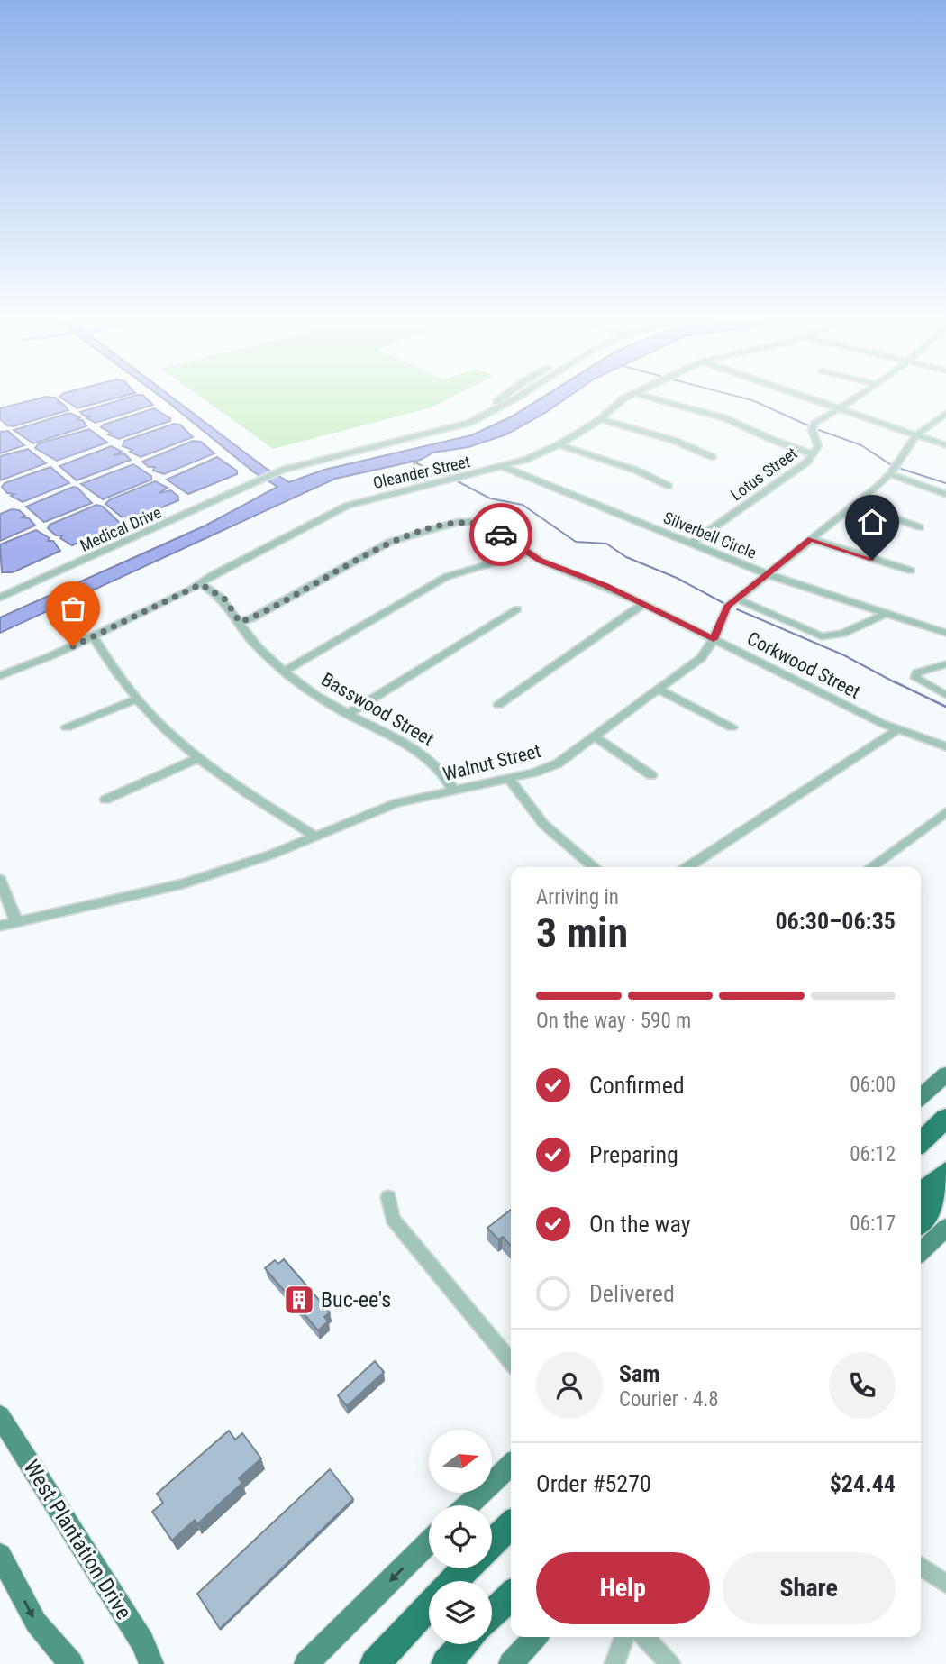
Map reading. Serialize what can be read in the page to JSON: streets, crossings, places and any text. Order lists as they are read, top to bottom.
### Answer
{
  "streets": {
    "main road": ["West Plantation Drive"],
    "street": [
      "Oleander Street",
      "Lotus Street",
      "Medical Drive",
      "Silverbell Circle",
      "Corkwood Street",
      "Basswood Street",
      "Walnut Street"
    ]
  },
  "crossings": [
    ["Oleander Street", "Silverbell Circle"],
    ["Oleander Street", "Basswood Street"],
    ["Lotus Street", "Silverbell Circle"],
    ["Silverbell Circle", "Walnut Street"],
    ["Corkwood Street", "Basswood Street"],
    ["Corkwood Street", "Walnut Street"],
    ["Basswood Street", "Walnut Street"]
  ],
  "places": {
    "building": ["Buc-ee's"]
  },
  "north": "right",
  "page": {
    "heading": ["3 min", "Arriving in", "06:30–06:35"],
    "panel": [
      "Sam",
      "Courier · 4.8",
      "Order #5270",
      "$24.44"
    ],
    "bar": "On the way · 590 m",
    "list": [
      ["Confirmed", "06:00"],
      ["Preparing", "06:12"],
      ["On the way", "06:17"],
      "Delivered"
    ],
    "buttons": ["Help", "Share"]
  }
}
